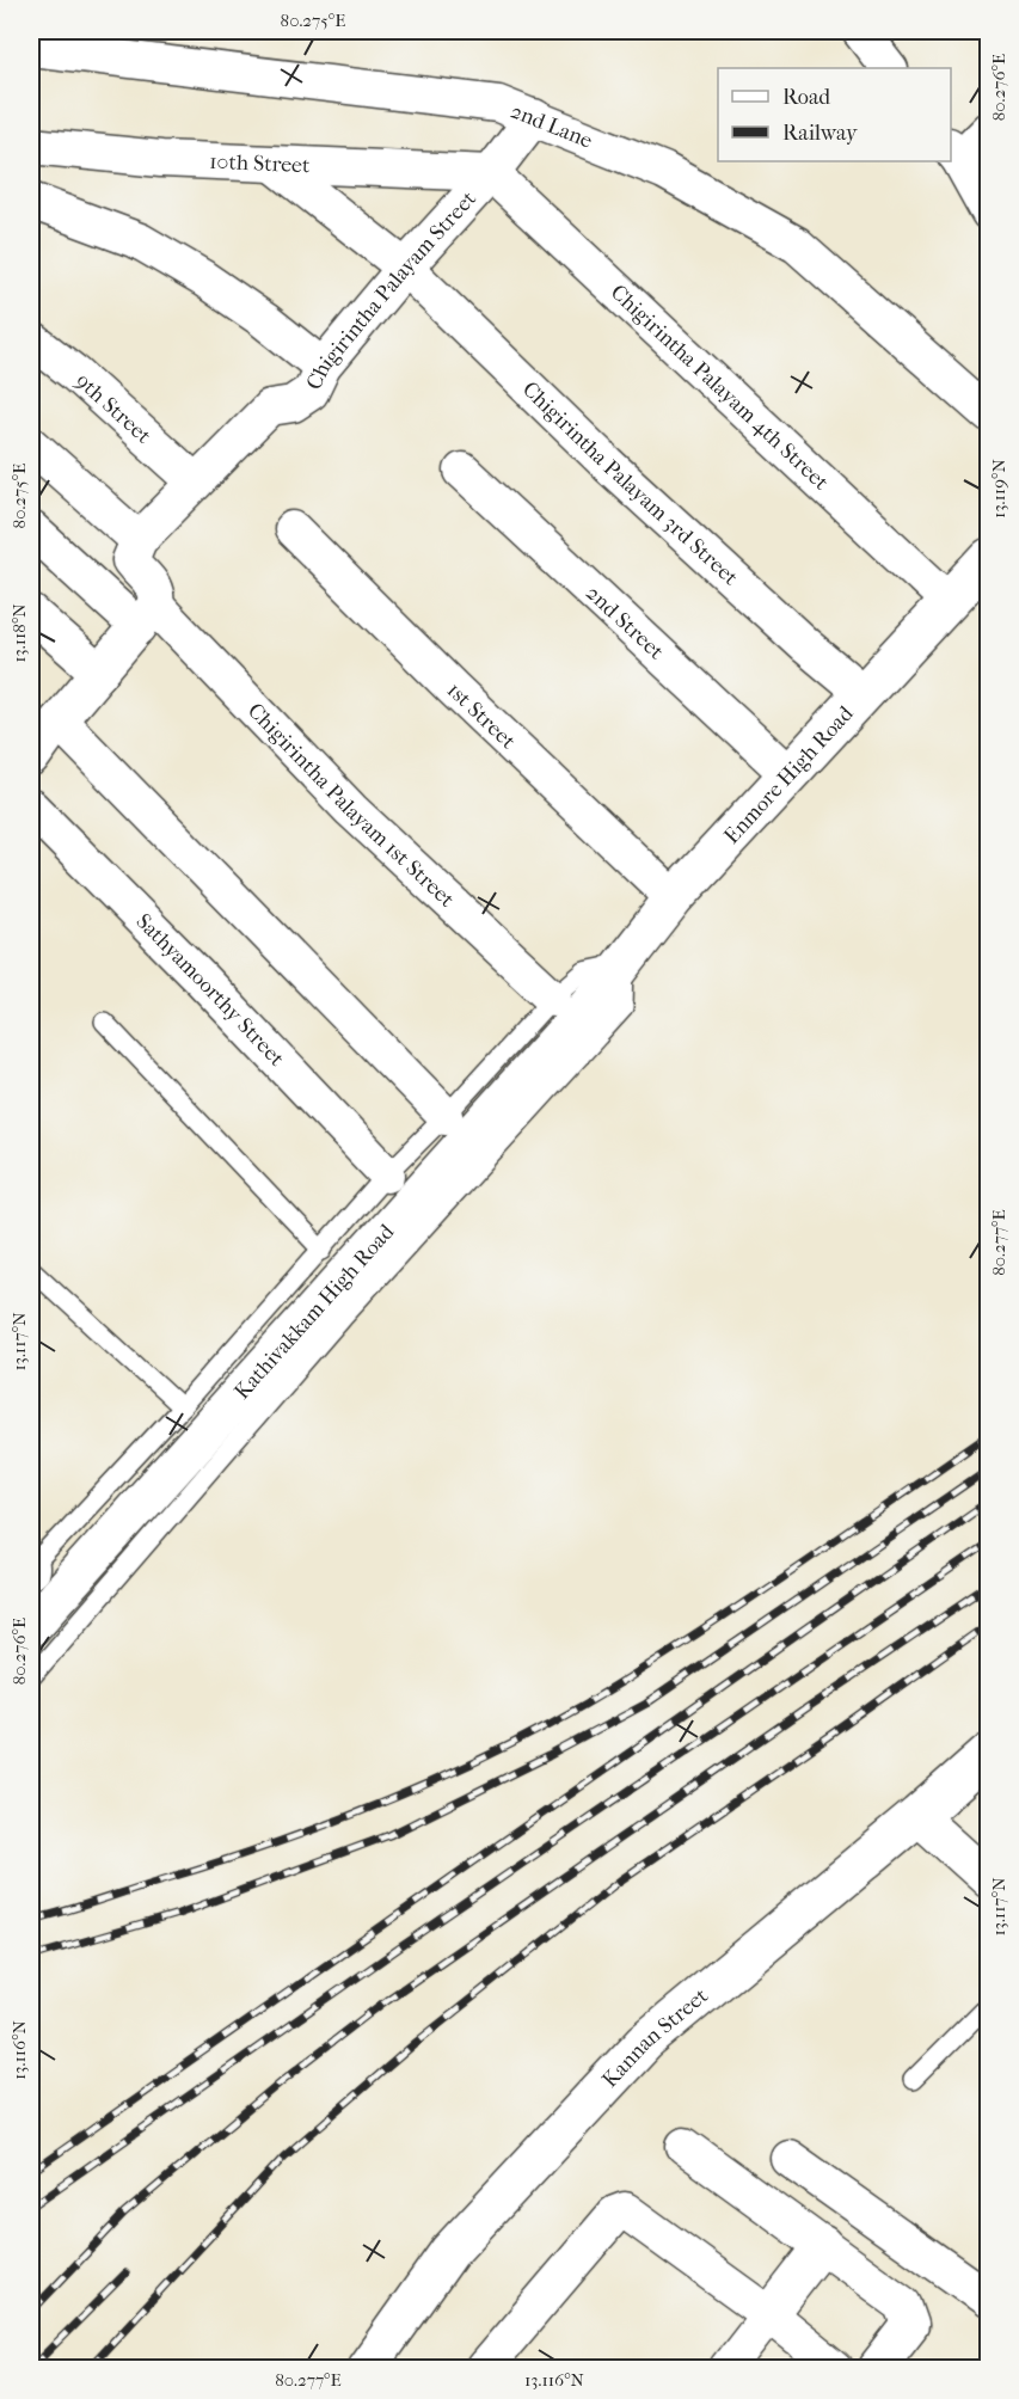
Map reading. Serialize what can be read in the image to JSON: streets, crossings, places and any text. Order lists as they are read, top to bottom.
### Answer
{
  "streets": {
    "main road": ["Enmore High Road", "Kathivakkam High Road", "Kannan Street"],
    "street": [
      "2nd Lane",
      "10th Street",
      "Chigirintha Palayam Street",
      "Chigirintha Palayam 4th Street",
      "9th Street",
      "Chigirintha Palayam 3rd Street",
      "2nd Street",
      "1st Street",
      "Chigirintha Palayam 1st Street",
      "Sathyamoorthy Street"
    ]
  },
  "crossings": [
    ["2nd Lane", "Chigirintha Palayam Street"],
    ["10th Street", "Chigirintha Palayam Street"],
    ["10th Street", "Chigirintha Palayam 4th Street"],
    ["10th Street", "Chigirintha Palayam 3rd Street"],
    ["Chigirintha Palayam Street", "Chigirintha Palayam 4th Street"],
    ["Chigirintha Palayam Street", "9th Street"],
    ["Chigirintha Palayam Street", "Chigirintha Palayam 3rd Street"],
    ["Chigirintha Palayam 4th Street", "Enmore High Road"],
    ["Chigirintha Palayam 3rd Street", "Enmore High Road"],
    ["2nd Street", "Enmore High Road"],
    ["1st Street", "Enmore High Road"],
    ["Enmore High Road", "Kathivakkam High Road"]
  ],
  "legend": ["Road", "Railway"],
  "coordinates": [
    "80.275°E",
    "80.276°E",
    "13.119°N",
    "13.118°N",
    "80.277°E",
    "13.117°N",
    "13.116°N"
  ]
}
